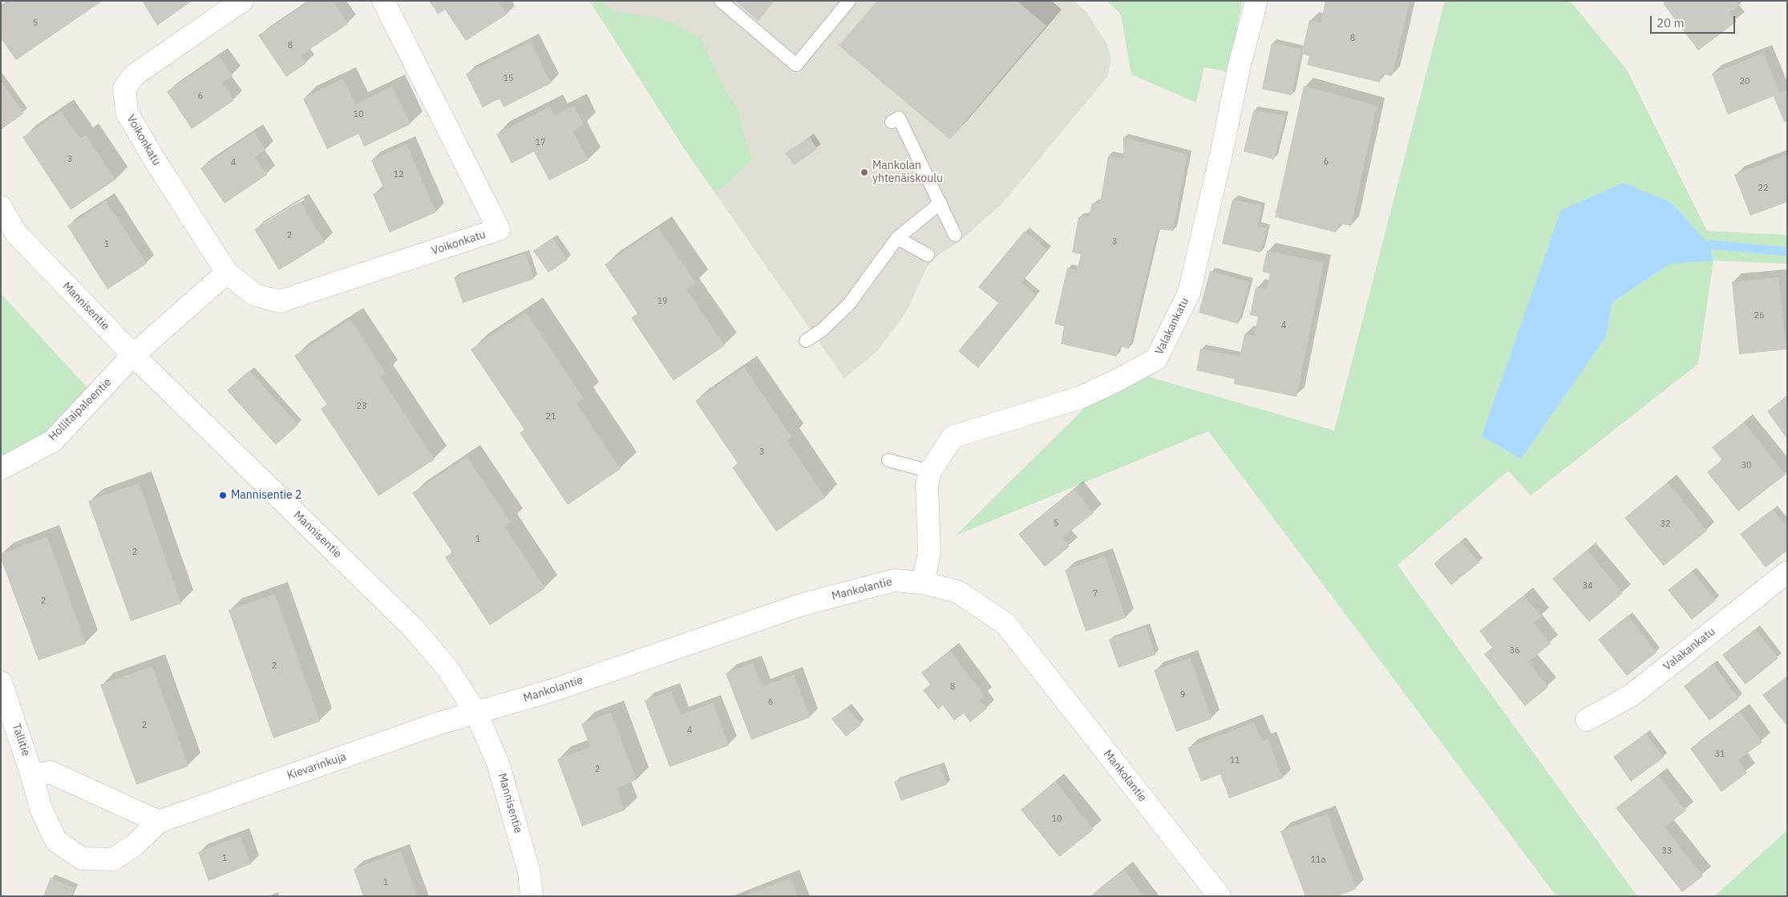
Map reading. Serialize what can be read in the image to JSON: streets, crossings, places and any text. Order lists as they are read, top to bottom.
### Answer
{
  "streets": {
    "street": [
      "Voikonkatu",
      "Mannisentie",
      "Valakankatu",
      "Hollitaipaleentie",
      "Mankolantie",
      "Tallitie",
      "Kievarinkuja"
    ]
  },
  "crossings": [
    ["Mannisentie", "Hollitaipaleentie"],
    ["Mannisentie", "Mankolantie"],
    ["Mannisentie", "Kievarinkuja"],
    ["Valakankatu", "Mankolantie"],
    ["Mankolantie", "Kievarinkuja"],
    ["Tallitie", "Kievarinkuja"]
  ],
  "places": ["Mankolan yhtenäiskoulu", "Mannisentie 2"],
  "house_numbers": [
    "5",
    "8",
    "8",
    "15",
    "20",
    "6",
    "10",
    "17",
    "3",
    "6",
    "4",
    "12",
    "22",
    "2",
    "3",
    "1",
    "19",
    "26",
    "4",
    "23",
    "21",
    "3",
    "30",
    "5",
    "32",
    "1",
    "2",
    "34",
    "7",
    "2",
    "36",
    "2",
    "8",
    "9",
    "6",
    "2",
    "4",
    "31",
    "11",
    "2",
    "10",
    "33",
    "1",
    "11a",
    "1"
  ],
  "scale_bar": "20 m"
}
